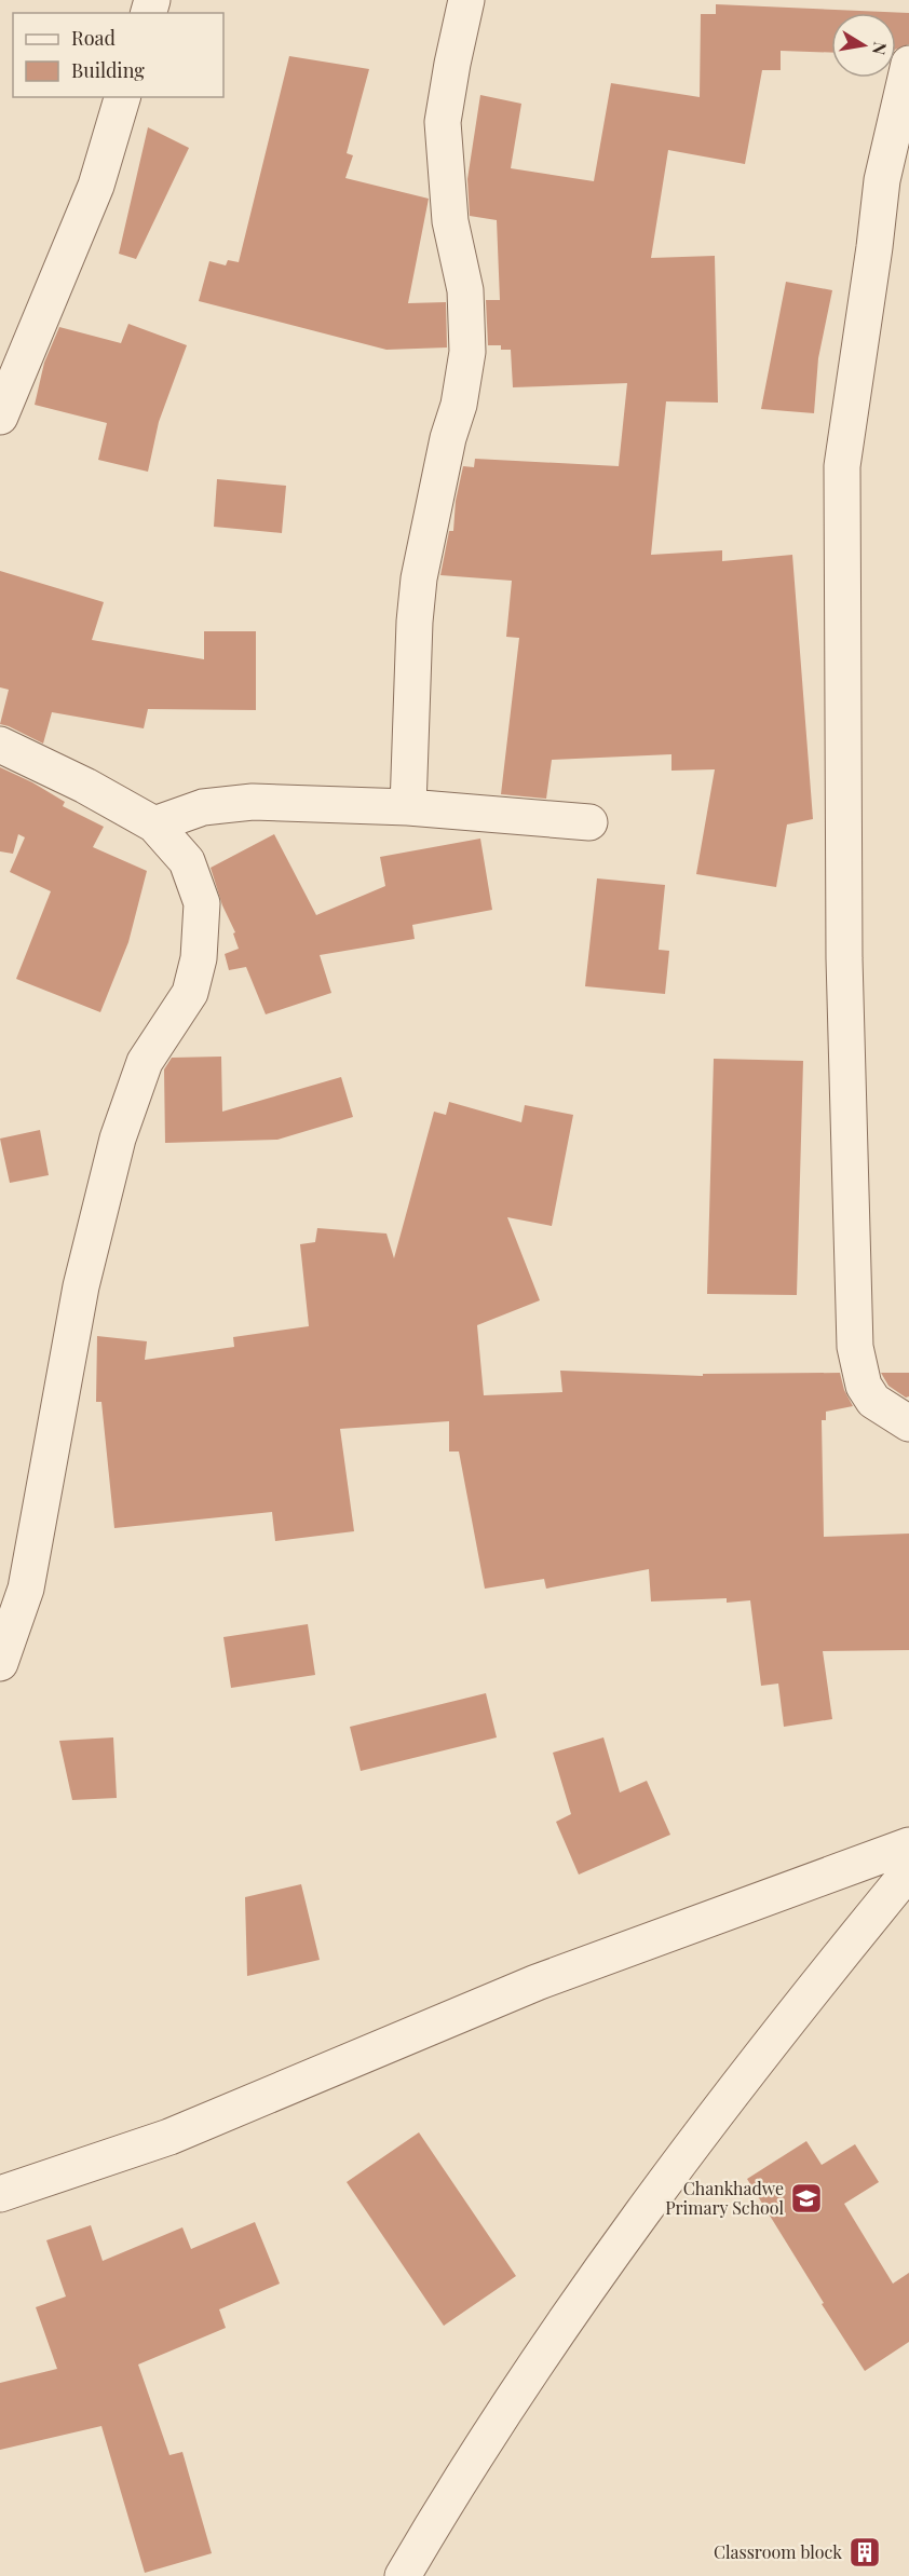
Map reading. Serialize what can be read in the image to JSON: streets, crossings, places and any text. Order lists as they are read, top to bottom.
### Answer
{
  "places": {
    "school or university": ["Chankhadwe Primary School"],
    "building": ["Classroom block"]
  },
  "legend": ["Road", "Building"],
  "north": "right"
}
